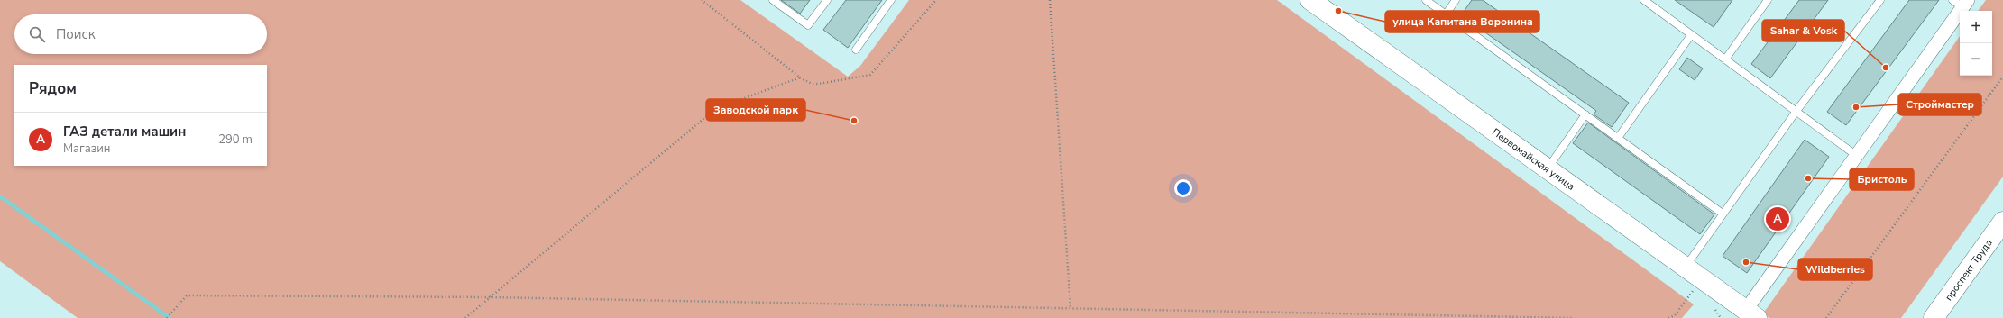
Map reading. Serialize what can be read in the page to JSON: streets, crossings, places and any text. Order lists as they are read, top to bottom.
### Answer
{
  "streets": {
    "street": ["Первомайская улица", "проспект Труда"]
  },
  "places": [
    "улица Капитана Воронина",
    "Sahar & Vosk",
    "Строймастер",
    "Заводской парк",
    "Бристоль",
    "Wildberries"
  ],
  "page": {
    "map_buttons": ["+", "−"],
    "search": "Поиск",
    "heading": "Рядом",
    "list": [
      {
        "mark": "A",
        "name": "ГАЗ детали машин",
        "note": "Магазин",
        "value": "290 m"
      }
    ],
    "pins": "A"
  }
}
